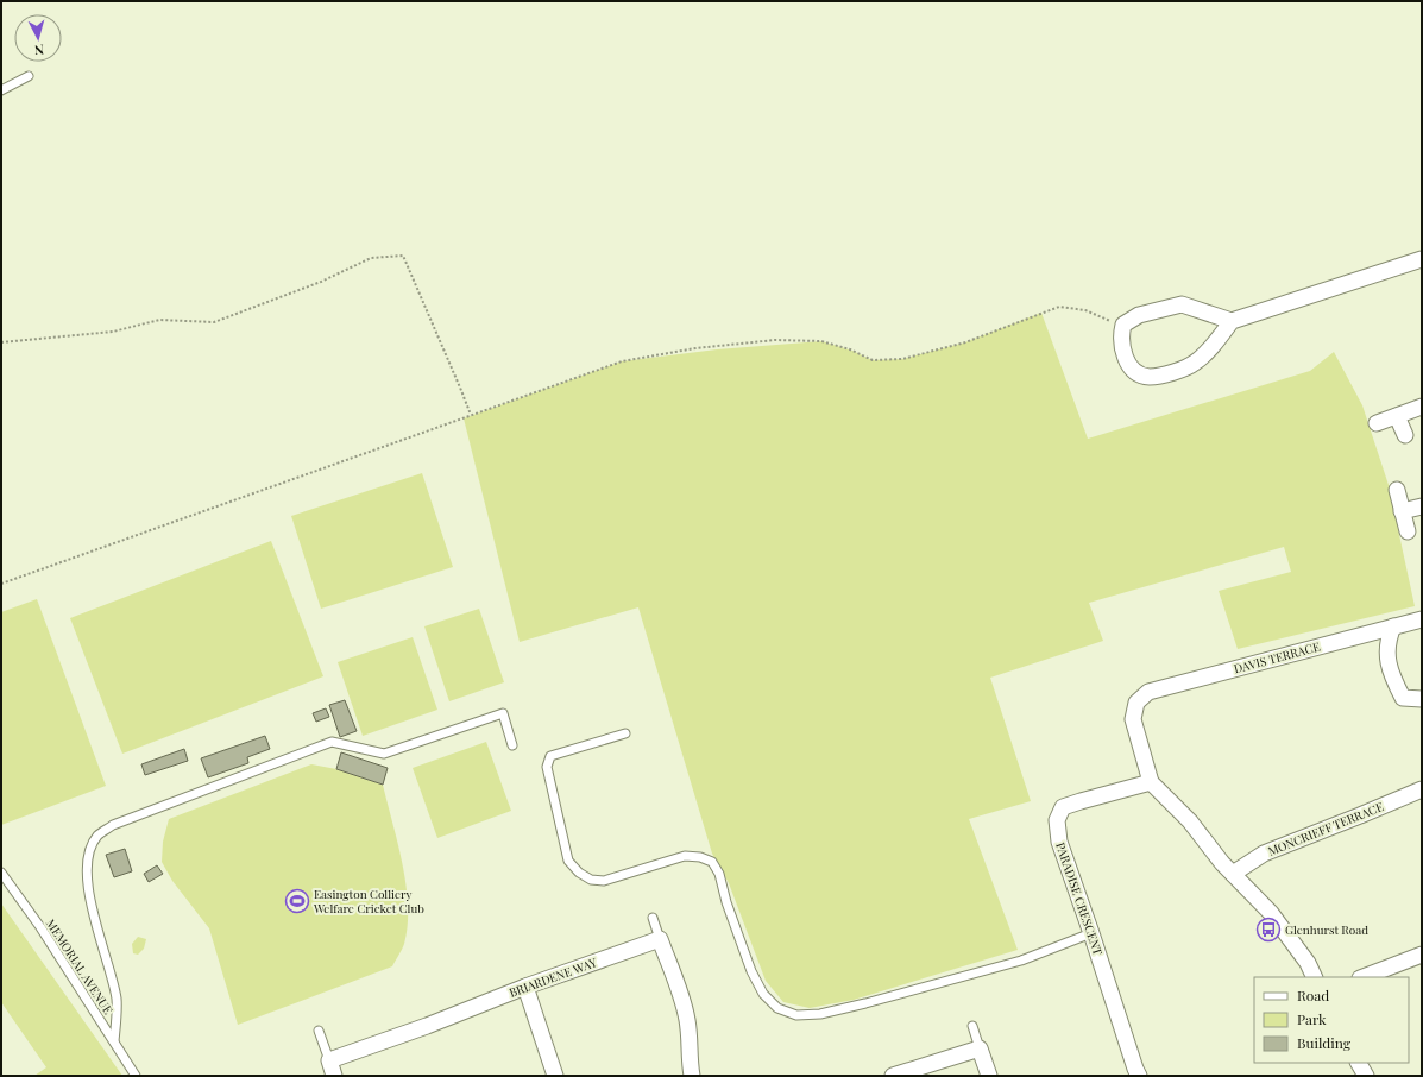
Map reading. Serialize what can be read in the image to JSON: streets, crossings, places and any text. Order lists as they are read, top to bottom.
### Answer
{
  "streets": {
    "street": [
      "DAVIS TERRACE",
      "MONCRIEFF TERRACE",
      "PARADISE CRESCENT",
      "BRIARDENE WAY"
    ],
    "lane": ["MEMORIAL AVENUE"]
  },
  "crossings": [
    ["DAVIS TERRACE", "PARADISE CRESCENT"]
  ],
  "places": {
    "sports": ["Easington Colliery Welfare Cricket Club"],
    "bus stop": ["Glenhurst Road"]
  },
  "legend": ["Road", "Park", "Building"],
  "north": "bottom"
}
